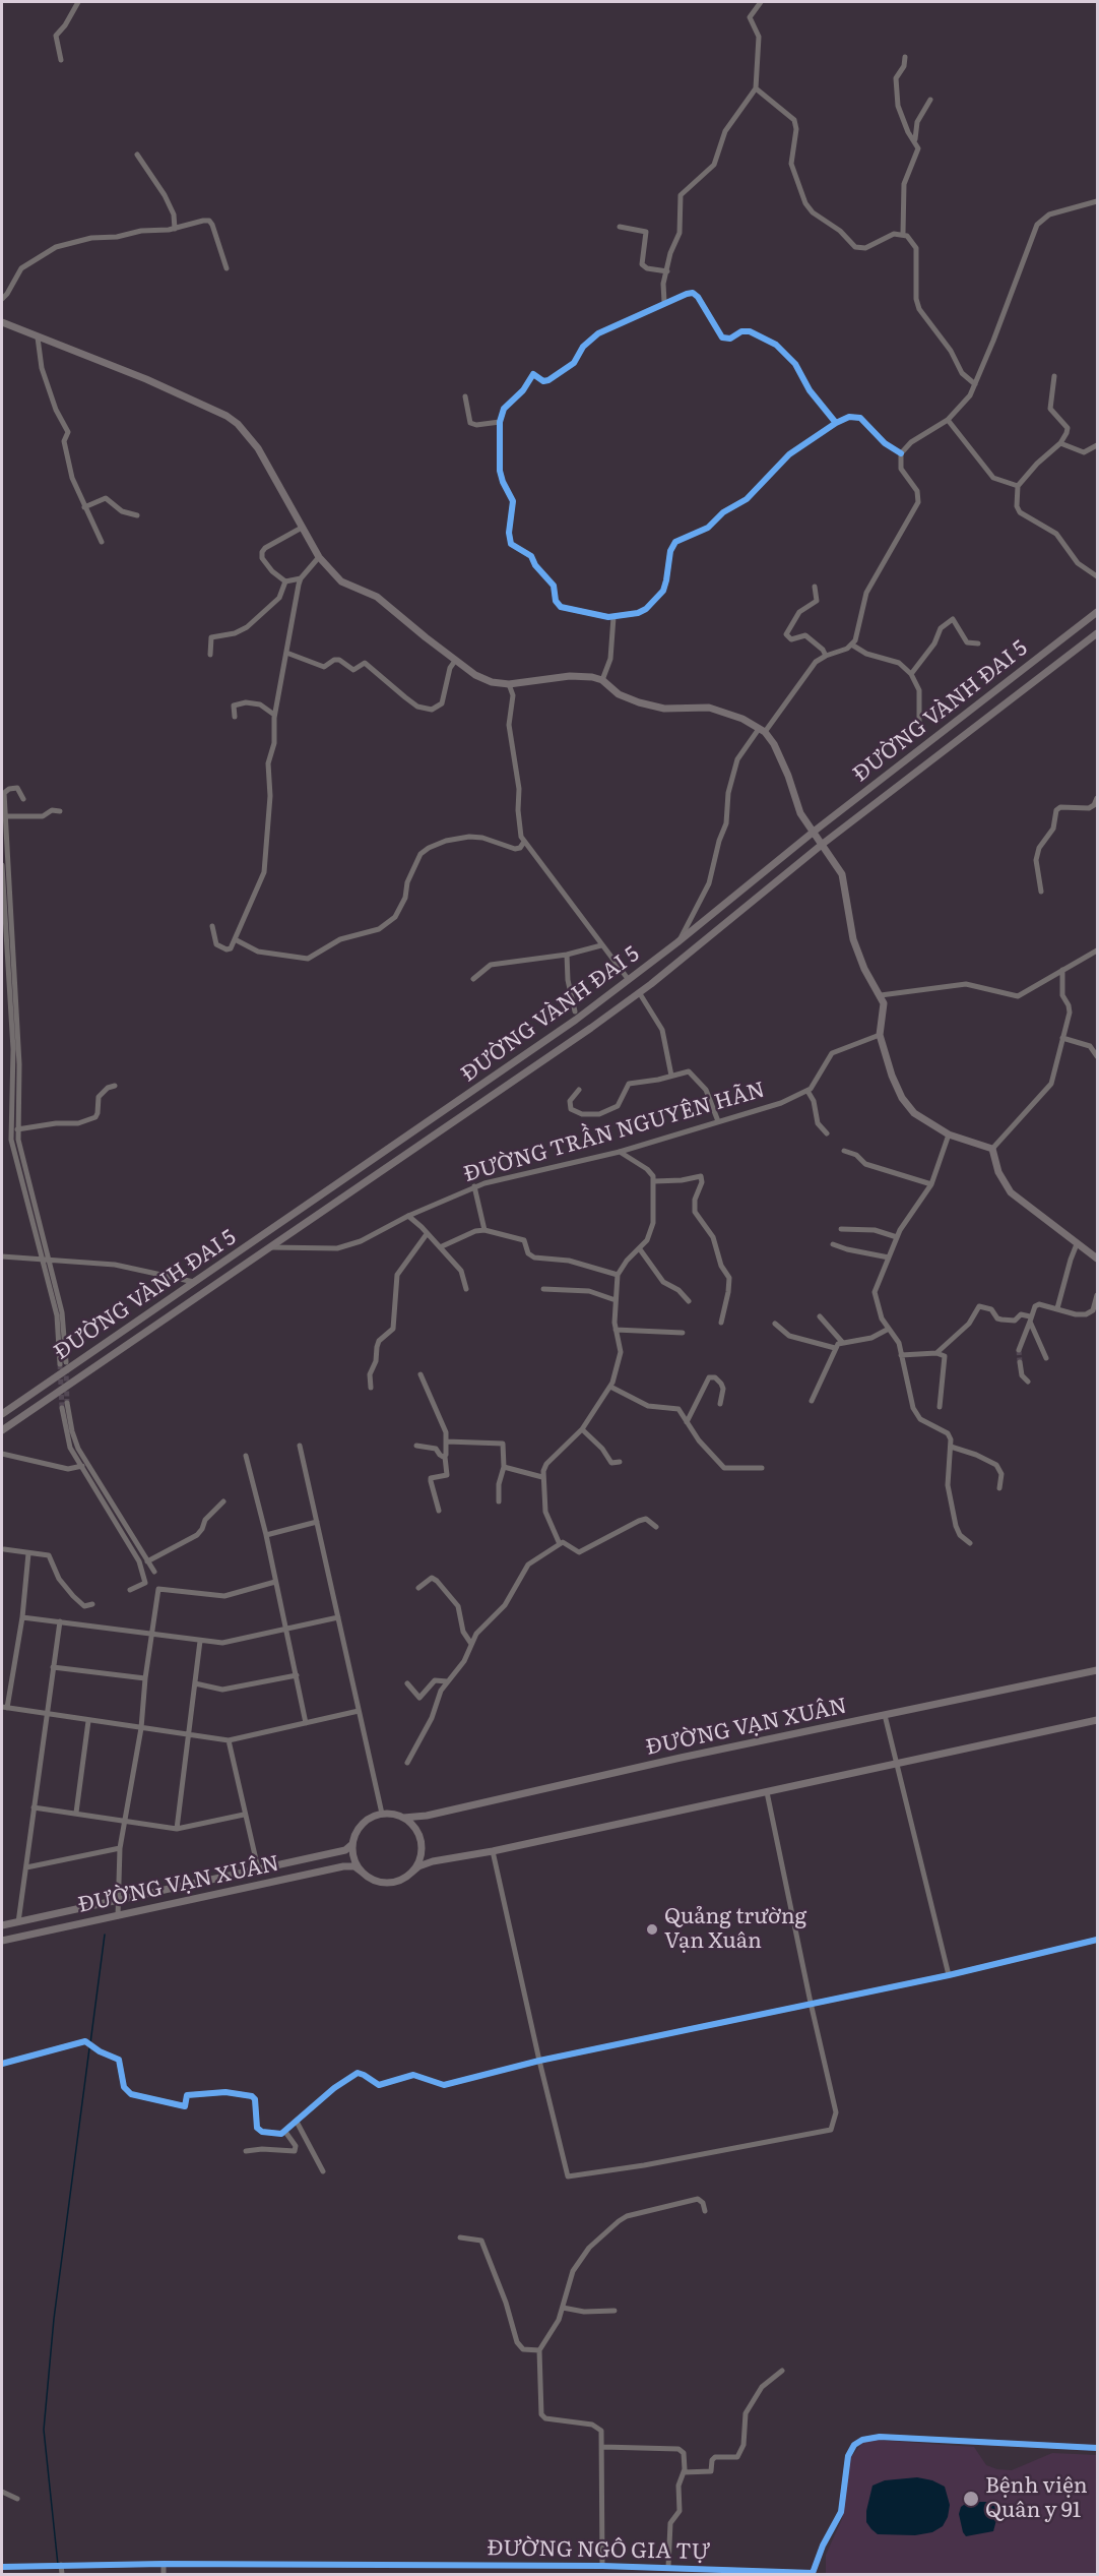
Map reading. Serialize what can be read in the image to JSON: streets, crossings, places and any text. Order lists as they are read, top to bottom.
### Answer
{
  "streets": {
    "street": [
      "ĐƯỜNG VÀNH ĐAI 5",
      "ĐƯỜNG TRẦN NGUYÊN HÃN",
      "ĐƯỜNG VẠN XUÂN",
      "ĐƯỜNG NGÔ GIA TỰ"
    ]
  },
  "crossings": [
    ["ĐƯỜNG VÀNH ĐAI 5", "ĐƯỜNG TRẦN NGUYÊN HÃN"]
  ],
  "places": ["Quảng trường Vạn Xuân", "Bệnh viện Quân y 91"]
}
